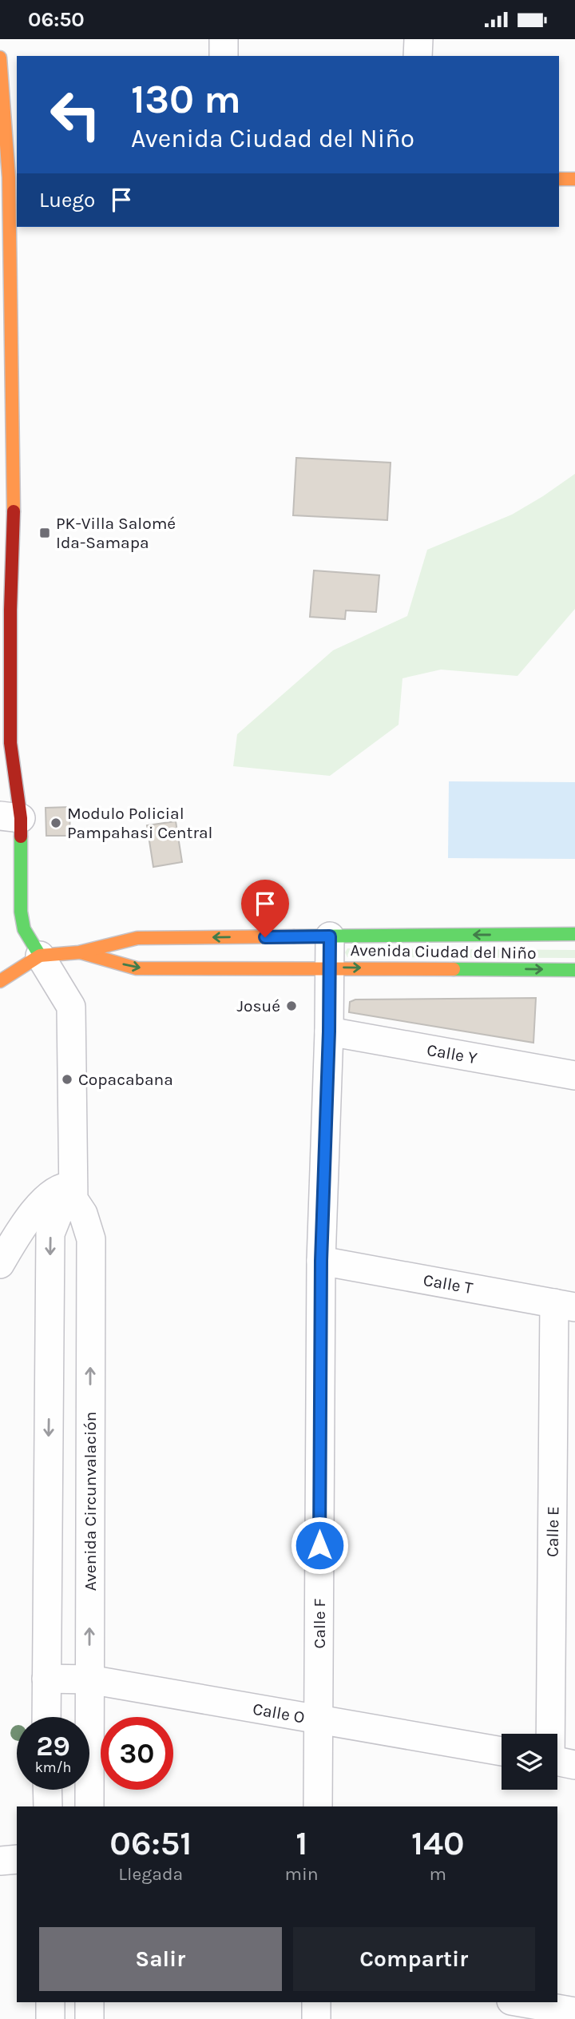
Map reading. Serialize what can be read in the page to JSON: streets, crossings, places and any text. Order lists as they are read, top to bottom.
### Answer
{
  "streets": {
    "main road": ["Avenida Ciudad del Niño", "Avenida Circunvalación"],
    "street": [
      "Calle Y",
      "Calle T",
      "Calle E",
      "Calle F",
      "Calle O"
    ]
  },
  "crossings": [
    ["Avenida Ciudad del Niño", "Avenida Circunvalación"],
    ["Avenida Ciudad del Niño", "Calle F"],
    ["Calle Y", "Calle F"],
    ["Calle T", "Calle E"],
    ["Calle T", "Calle F"],
    ["Avenida Circunvalación", "Calle O"],
    ["Calle F", "Calle O"]
  ],
  "places": {
    "transit": ["PK-Villa Salomé Ida-Samapa"],
    "other": ["Modulo Policial Pampahasi Central", "Josué", "Copacabana"]
  },
  "page": {
    "status": "06:50",
    "turn": ["130 m", "Avenida Ciudad del Niño"],
    "then": "Luego",
    "speed": "29 km/h",
    "limit": "30",
    "eta": [
      "06:51",
      "Llegada",
      "1",
      "min",
      "140",
      "m"
    ],
    "buttons": ["Salir", "Compartir"]
  }
}
